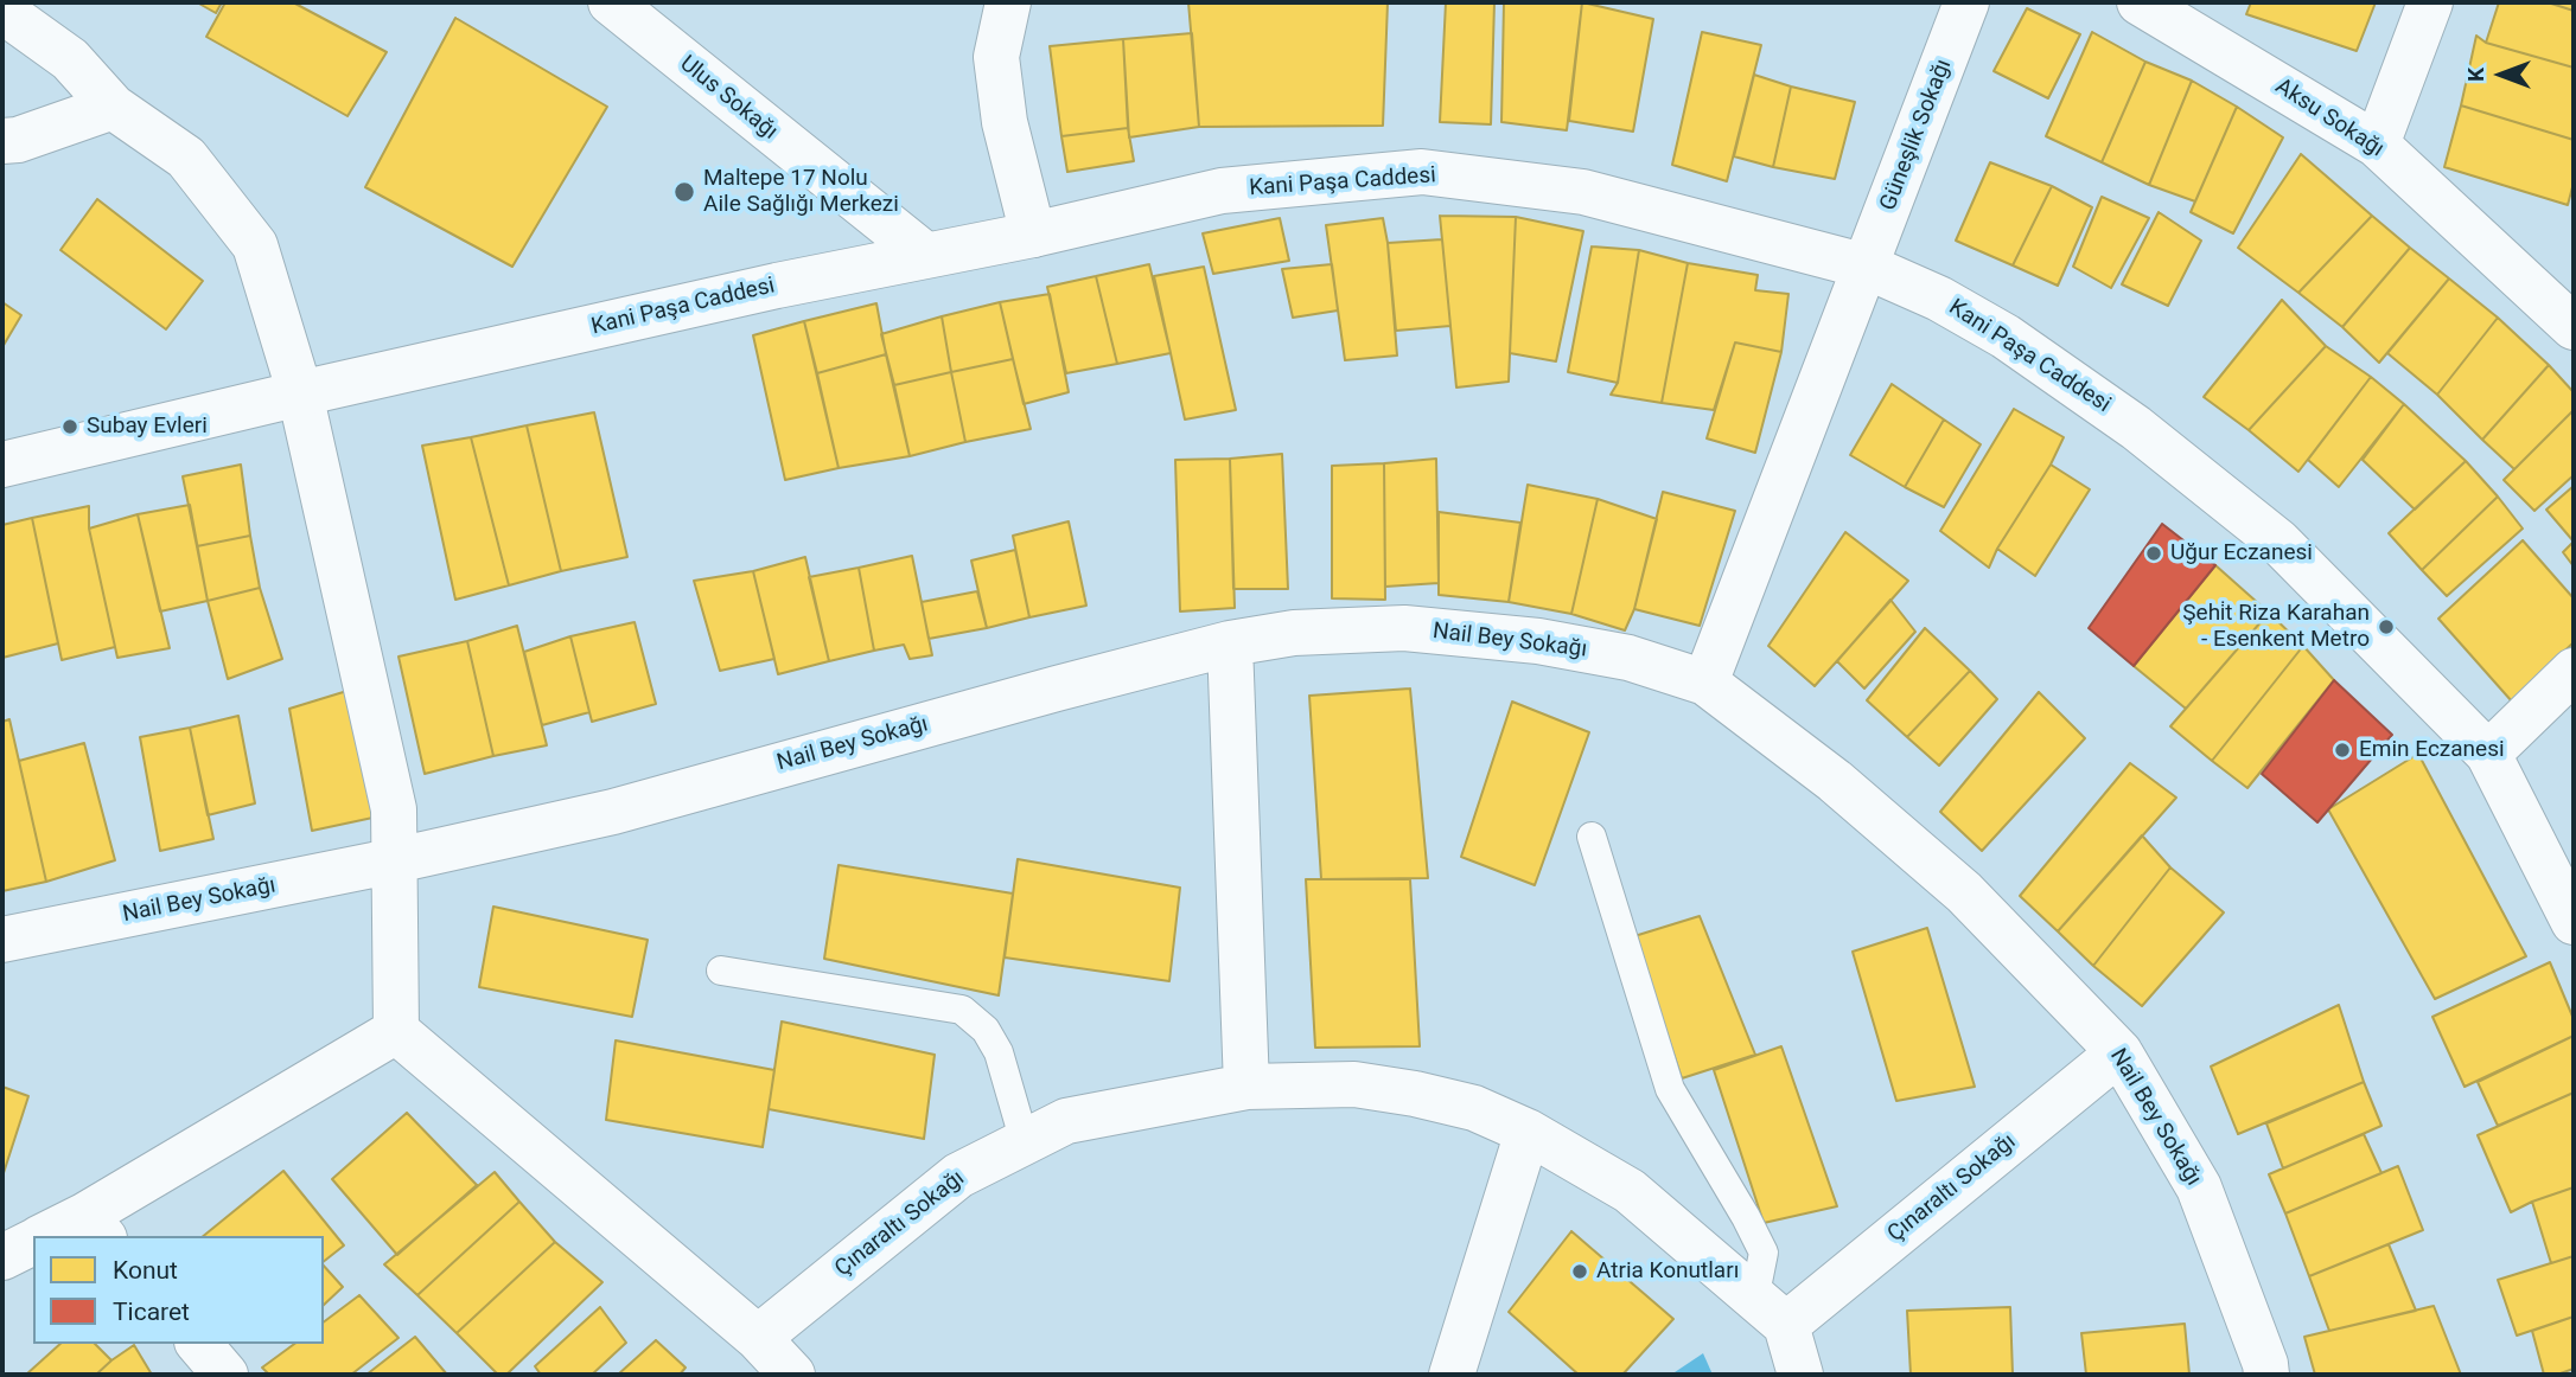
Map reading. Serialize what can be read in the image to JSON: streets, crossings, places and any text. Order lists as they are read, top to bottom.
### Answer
{
  "streets": {
    "street": [
      "Ulus Sokağı",
      "Aksu Sokağı",
      "Güneşlik Sokağı",
      "Kani Paşa Caddesi",
      "Nail Bey Sokağı",
      "Çınaraltı Sokağı"
    ]
  },
  "crossings": [
    ["Ulus Sokağı", "Kani Paşa Caddesi"],
    ["Güneşlik Sokağı", "Kani Paşa Caddesi"],
    ["Nail Bey Sokağı", "Çınaraltı Sokağı"]
  ],
  "places": [
    "Maltepe 17 Nolu Aile Sağlığı Merkezi",
    "Subay Evleri",
    "Uğur Eczanesi",
    "Şehi̇t Riza Karahan - Esenkent Metro",
    "Emin Eczanesi",
    "Atria Konutları"
  ],
  "legend": ["Konut", "Ticaret"],
  "north": "left"
}
